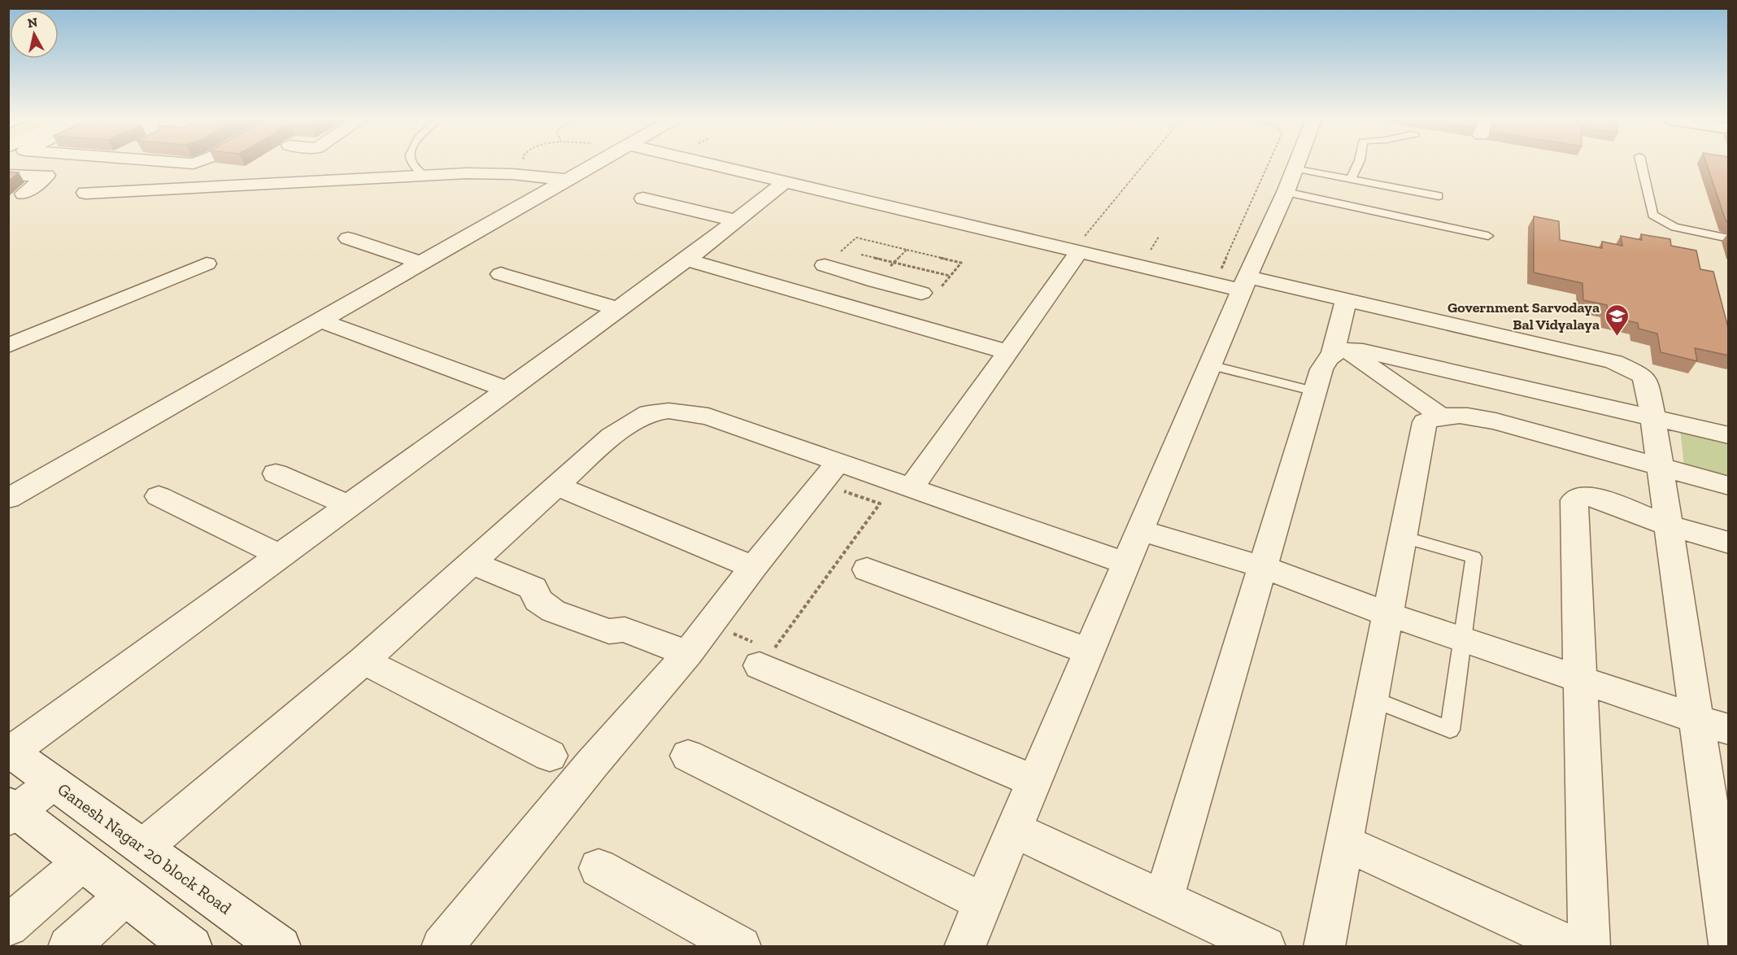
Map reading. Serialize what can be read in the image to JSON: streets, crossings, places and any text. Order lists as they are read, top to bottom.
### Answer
{
  "streets": {
    "street": ["Ganesh Nagar 20 block Road"]
  },
  "places": {
    "school or university": ["Government Sarvodaya Bal Vidyalaya"]
  },
  "north": "top"
}
